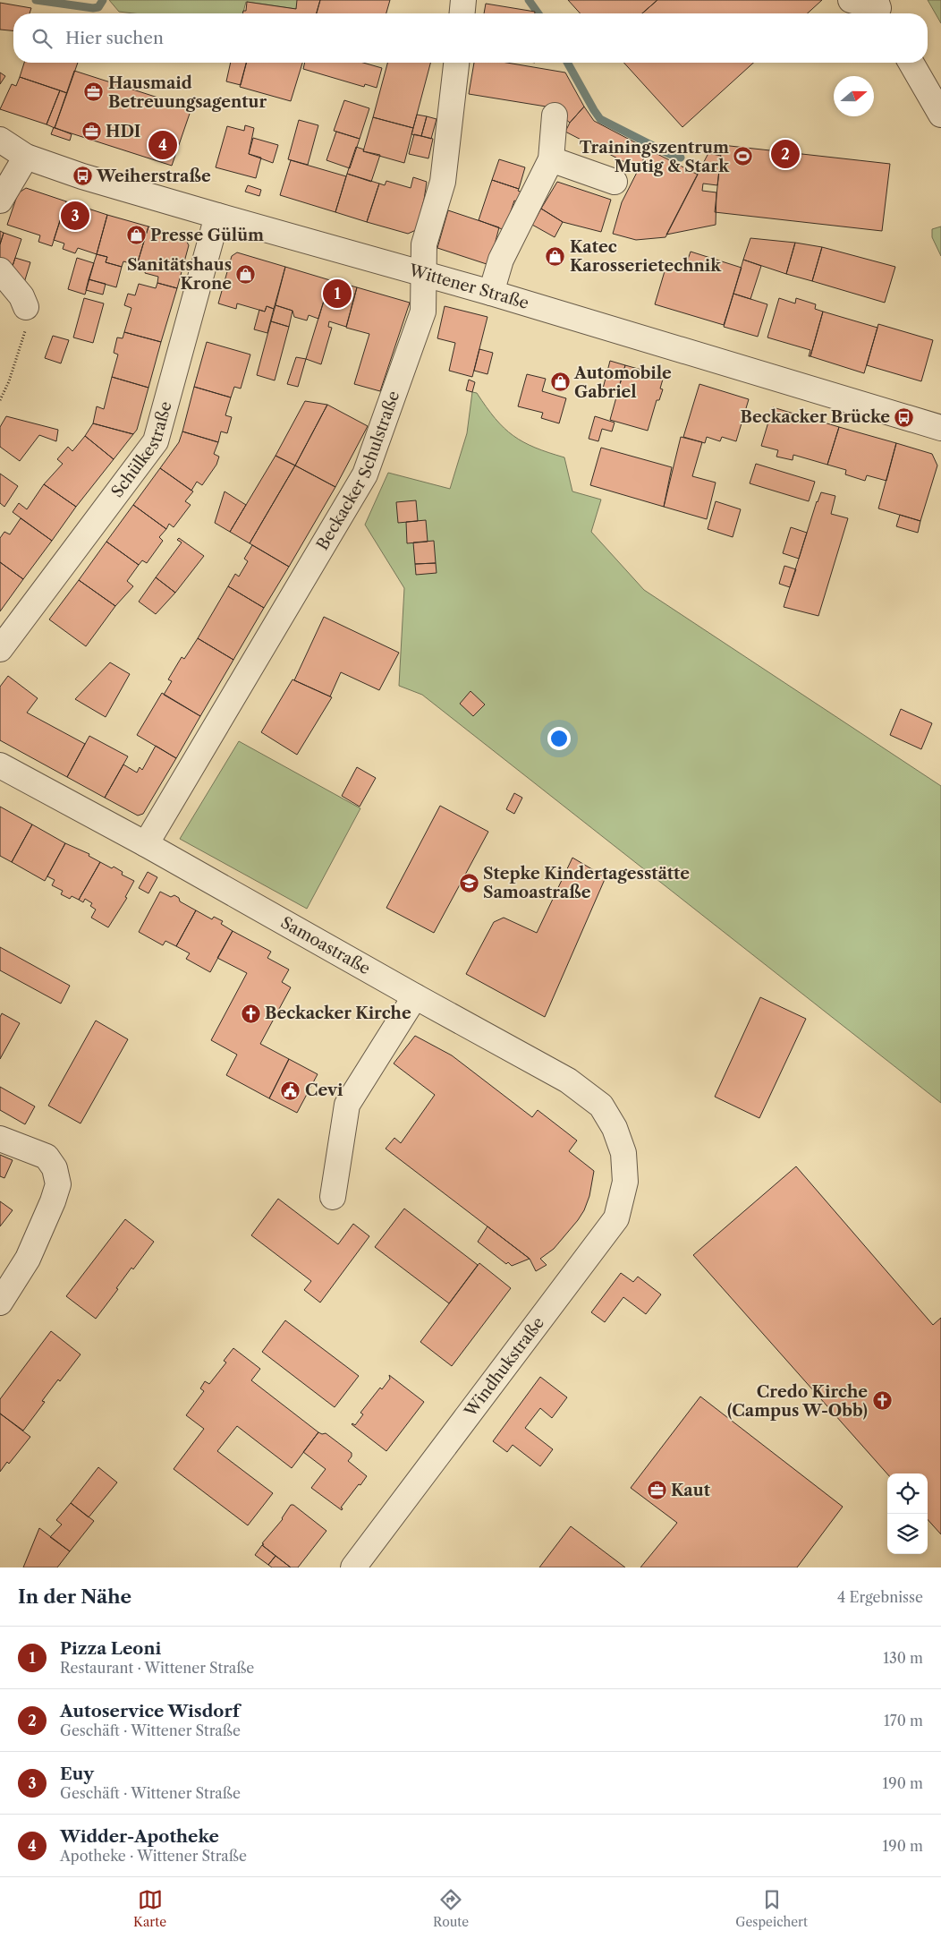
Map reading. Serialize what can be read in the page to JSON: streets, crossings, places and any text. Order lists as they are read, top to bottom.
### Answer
{
  "streets": {
    "street": [
      "Wittener Straße",
      "Schülkestraße",
      "Beckacker Schulstraße",
      "Samoastraße",
      "Windhukstraße"
    ]
  },
  "crossings": [
    ["Wittener Straße", "Schülkestraße"],
    ["Wittener Straße", "Beckacker Schulstraße"],
    ["Beckacker Schulstraße", "Samoastraße"],
    ["Samoastraße", "Windhukstraße"]
  ],
  "places": {
    "office": ["Hausmaid Betreuungsagentur", "HDI", "Kaut"],
    "sports": ["Trainingszentrum Mutig & Stark"],
    "bus stop": ["Weiherstraße", "Beckacker Brücke"],
    "shop": [
      "Presse Gülüm",
      "Katec Karosserietechnik",
      "Sanitätshaus Krone",
      "Automobile Gabriel"
    ],
    "school or university": ["Stepke Kindertagesstätte Samoastraße"],
    "church": ["Beckacker Kirche", "Credo Kirche (Campus W-Obb)"],
    "public building": ["Cevi"]
  },
  "north": "right",
  "page": {
    "search": "Hier suchen",
    "pins": [
      "4",
      "2",
      "3",
      "1"
    ],
    "heading": ["In der Nähe", "4 Ergebnisse"],
    "list": [
      {
        "mark": "1",
        "name": "Pizza Leoni",
        "note": "Restaurant · Wittener Straße",
        "value": "130 m"
      },
      {
        "mark": "2",
        "name": "Autoservice Wisdorf",
        "note": "Geschäft · Wittener Straße",
        "value": "170 m"
      },
      {
        "mark": "3",
        "name": "Euy",
        "note": "Geschäft · Wittener Straße",
        "value": "190 m"
      },
      {
        "mark": "4",
        "name": "Widder-Apotheke",
        "note": "Apotheke · Wittener Straße",
        "value": "190 m"
      }
    ],
    "nav": ["Karte", "Route", "Gespeichert"]
  }
}
